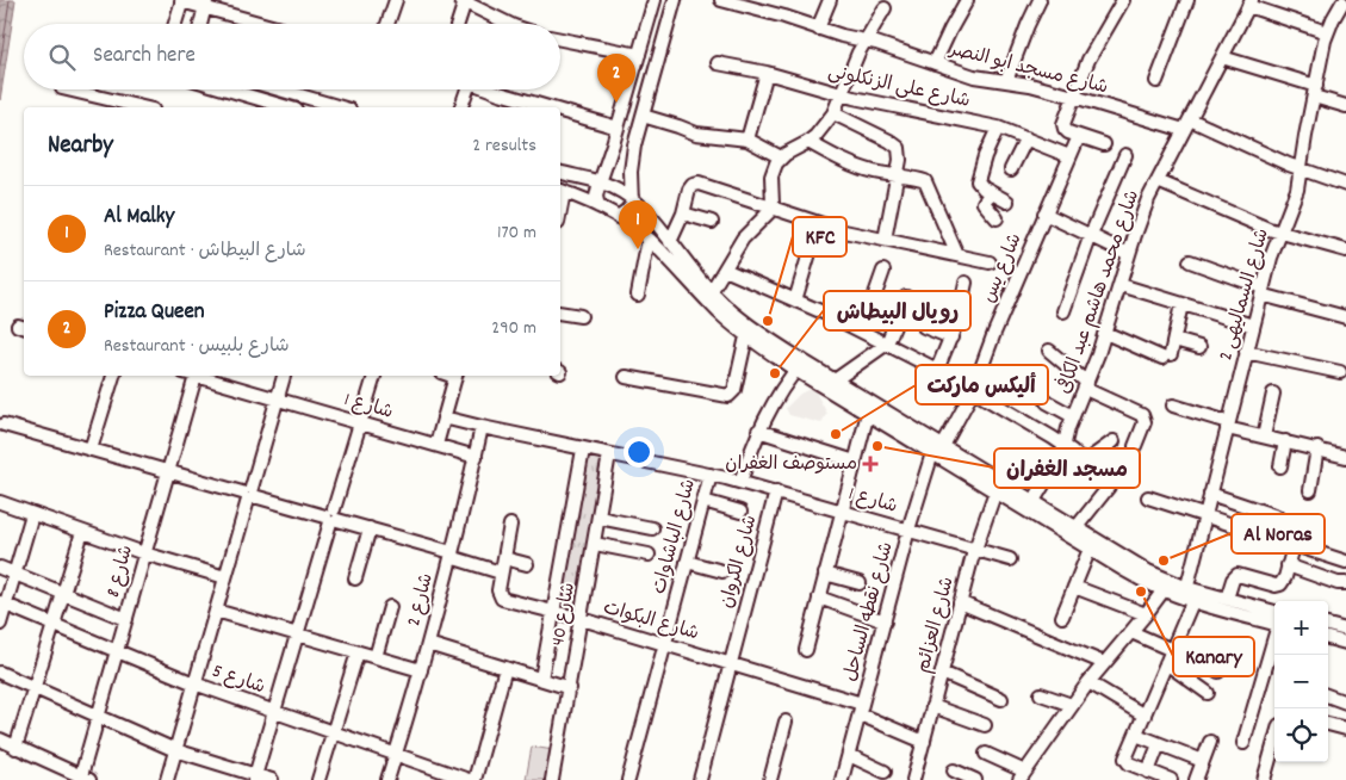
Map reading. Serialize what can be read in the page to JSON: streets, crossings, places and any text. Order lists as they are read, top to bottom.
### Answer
{
  "streets": {
    "street": [
      "شارع مسجد ابو النصر",
      "شارع على الزنكلونى",
      "شارع يس",
      "شارع محمد هاشم عبد الكافى",
      "شارع السماليهى 2",
      "شارع 1",
      "شارع الباشاوات",
      "شارع الكروان",
      "شارع 8",
      "شارع 2",
      "شارع نقطه الساحل",
      "شارع 40",
      "شارع البكوات",
      "شارع العزائم",
      "شارع 5"
    ]
  },
  "crossings": [
    ["شارع مسجد ابو النصر", "شارع محمد هاشم عبد الكافى"],
    ["شارع مسجد ابو النصر", "شارع السماليهى 2"],
    ["شارع على الزنكلونى", "شارع يس"],
    ["شارع يس", "شارع نقطه الساحل"],
    ["شارع 1", "شارع الباشاوات"],
    ["شارع 1", "شارع الكروان"],
    ["شارع 1", "شارع 2"],
    ["شارع 1", "شارع نقطه الساحل"],
    ["شارع 1", "شارع 40"],
    ["شارع 1", "شارع العزائم"],
    ["شارع الباشاوات", "شارع البكوات"],
    ["شارع الكروان", "شارع البكوات"],
    ["شارع 8", "شارع 5"],
    ["شارع 2", "شارع 5"],
    ["شارع نقطه الساحل", "شارع البكوات"],
    ["شارع 40", "شارع البكوات"],
    ["شارع البكوات", "شارع العزائم"]
  ],
  "places": {
    "other": [
      "KFC",
      "رويال البيطاش",
      "أليكس ماركت",
      "مسجد الغفران",
      "Al Noras",
      "Kanary"
    ],
    "health": ["مستوصف الغفران"]
  },
  "page": {
    "search": "Search here",
    "pins": ["2", "1"],
    "heading": ["Nearby", "2 results"],
    "list": [
      {
        "mark": "1",
        "name": "Al Malky",
        "note": "Restaurant · شارع البيطاش",
        "value": "170 m"
      },
      {
        "mark": "2",
        "name": "Pizza Queen",
        "note": "Restaurant · شارع بلبيس",
        "value": "290 m"
      }
    ],
    "map_buttons": ["+", "−"]
  }
}
